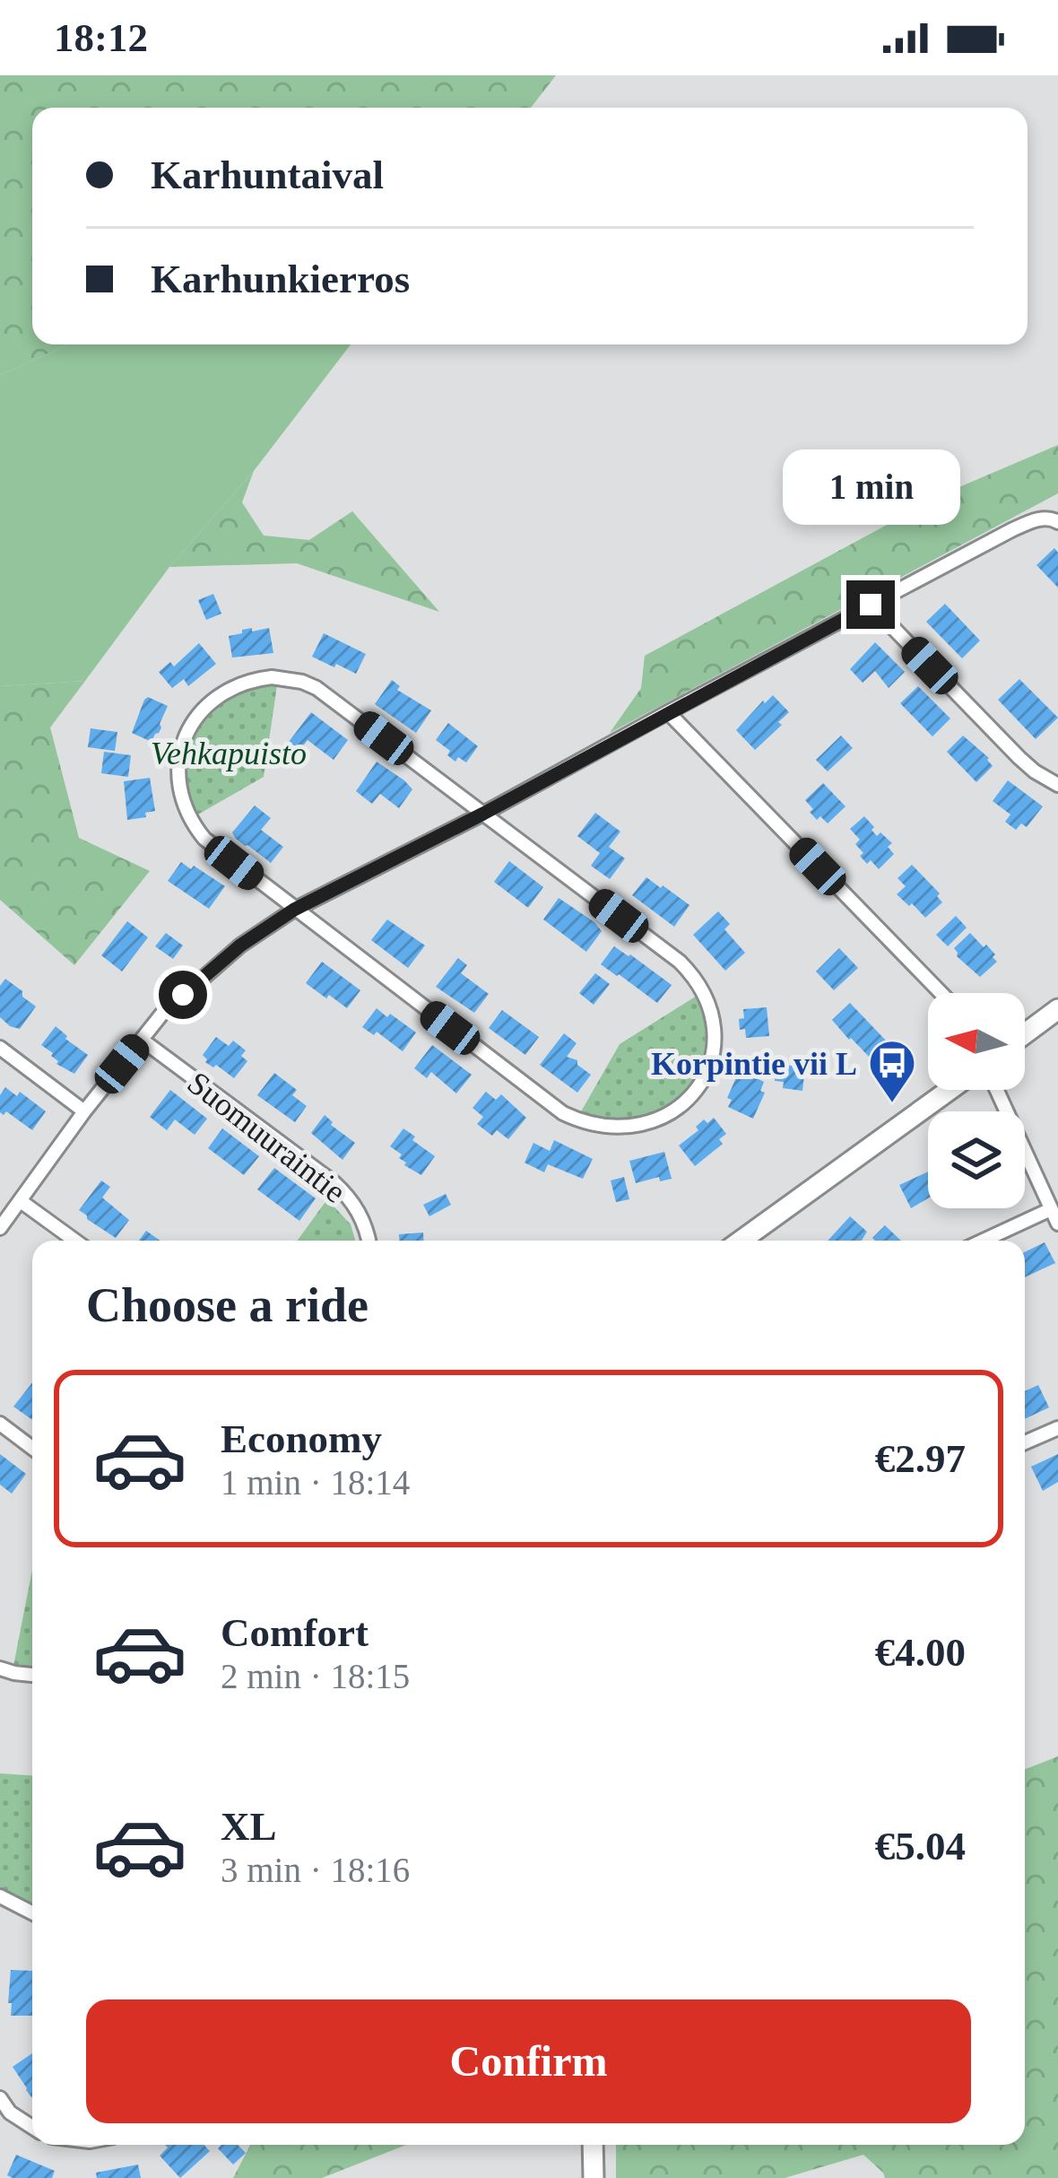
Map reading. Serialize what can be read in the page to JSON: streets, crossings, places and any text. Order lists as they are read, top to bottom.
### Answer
{
  "streets": {
    "street": ["Suomuuraintie"]
  },
  "parks": ["Vehkapuisto"],
  "places": {
    "bus stop": ["Korpintie vii L"]
  },
  "north": "left",
  "page": {
    "status": "18:12",
    "banner": ["Karhuntaival", "Karhunkierros"],
    "bubble": "1 min",
    "heading": "Choose a ride",
    "list": [
      {
        "name": "Economy",
        "note": "1 min · 18:14",
        "value": "€2.97"
      },
      {
        "name": "Comfort",
        "note": "2 min · 18:15",
        "value": "€4.00"
      },
      {
        "name": "XL",
        "note": "3 min · 18:16",
        "value": "€5.04"
      }
    ],
    "buttons": "Confirm"
  }
}
